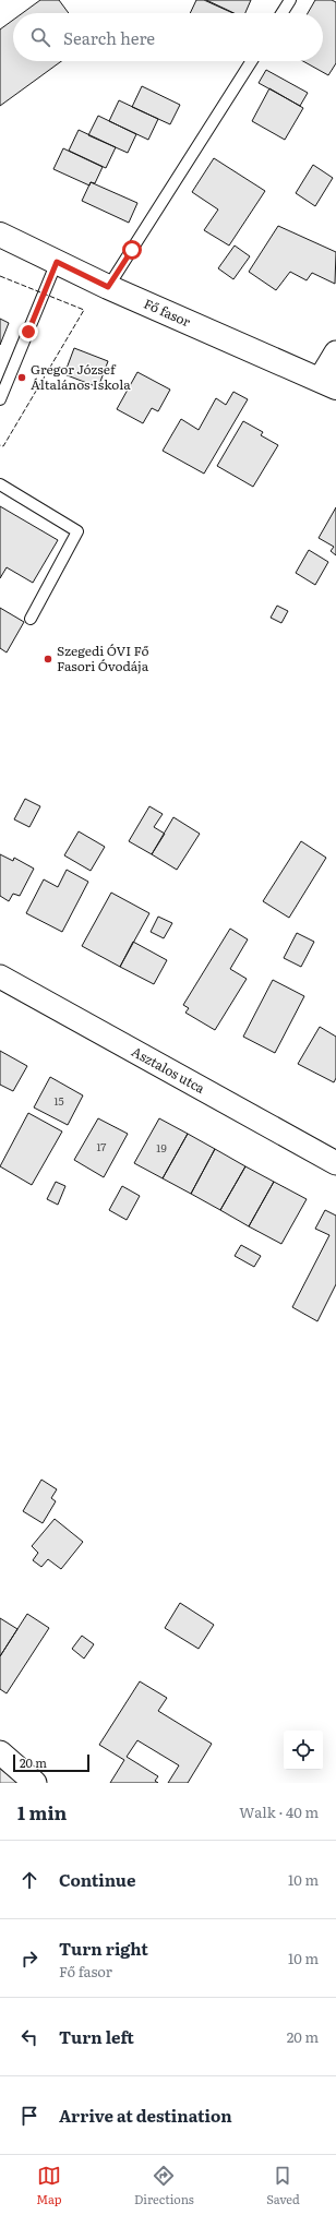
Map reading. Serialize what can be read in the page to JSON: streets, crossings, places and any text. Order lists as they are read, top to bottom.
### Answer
{
  "streets": {
    "street": ["Fő fasor", "Asztalos utca"]
  },
  "places": ["Gregor József Általános Iskola", "Szegedi ÓVI Fő Fasori Óvodája"],
  "house_numbers": ["15", "17", "19"],
  "scale_bar": "20 m",
  "page": {
    "search": "Search here",
    "scale": "20 m",
    "heading": ["1 min", "Walk · 40 m"],
    "list": [
      ["Continue", "10 m"],
      ["Turn right", "Fő fasor", "10 m"],
      ["Turn left", "20 m"],
      "Arrive at destination"
    ],
    "nav": ["Map", "Directions", "Saved"]
  }
}
